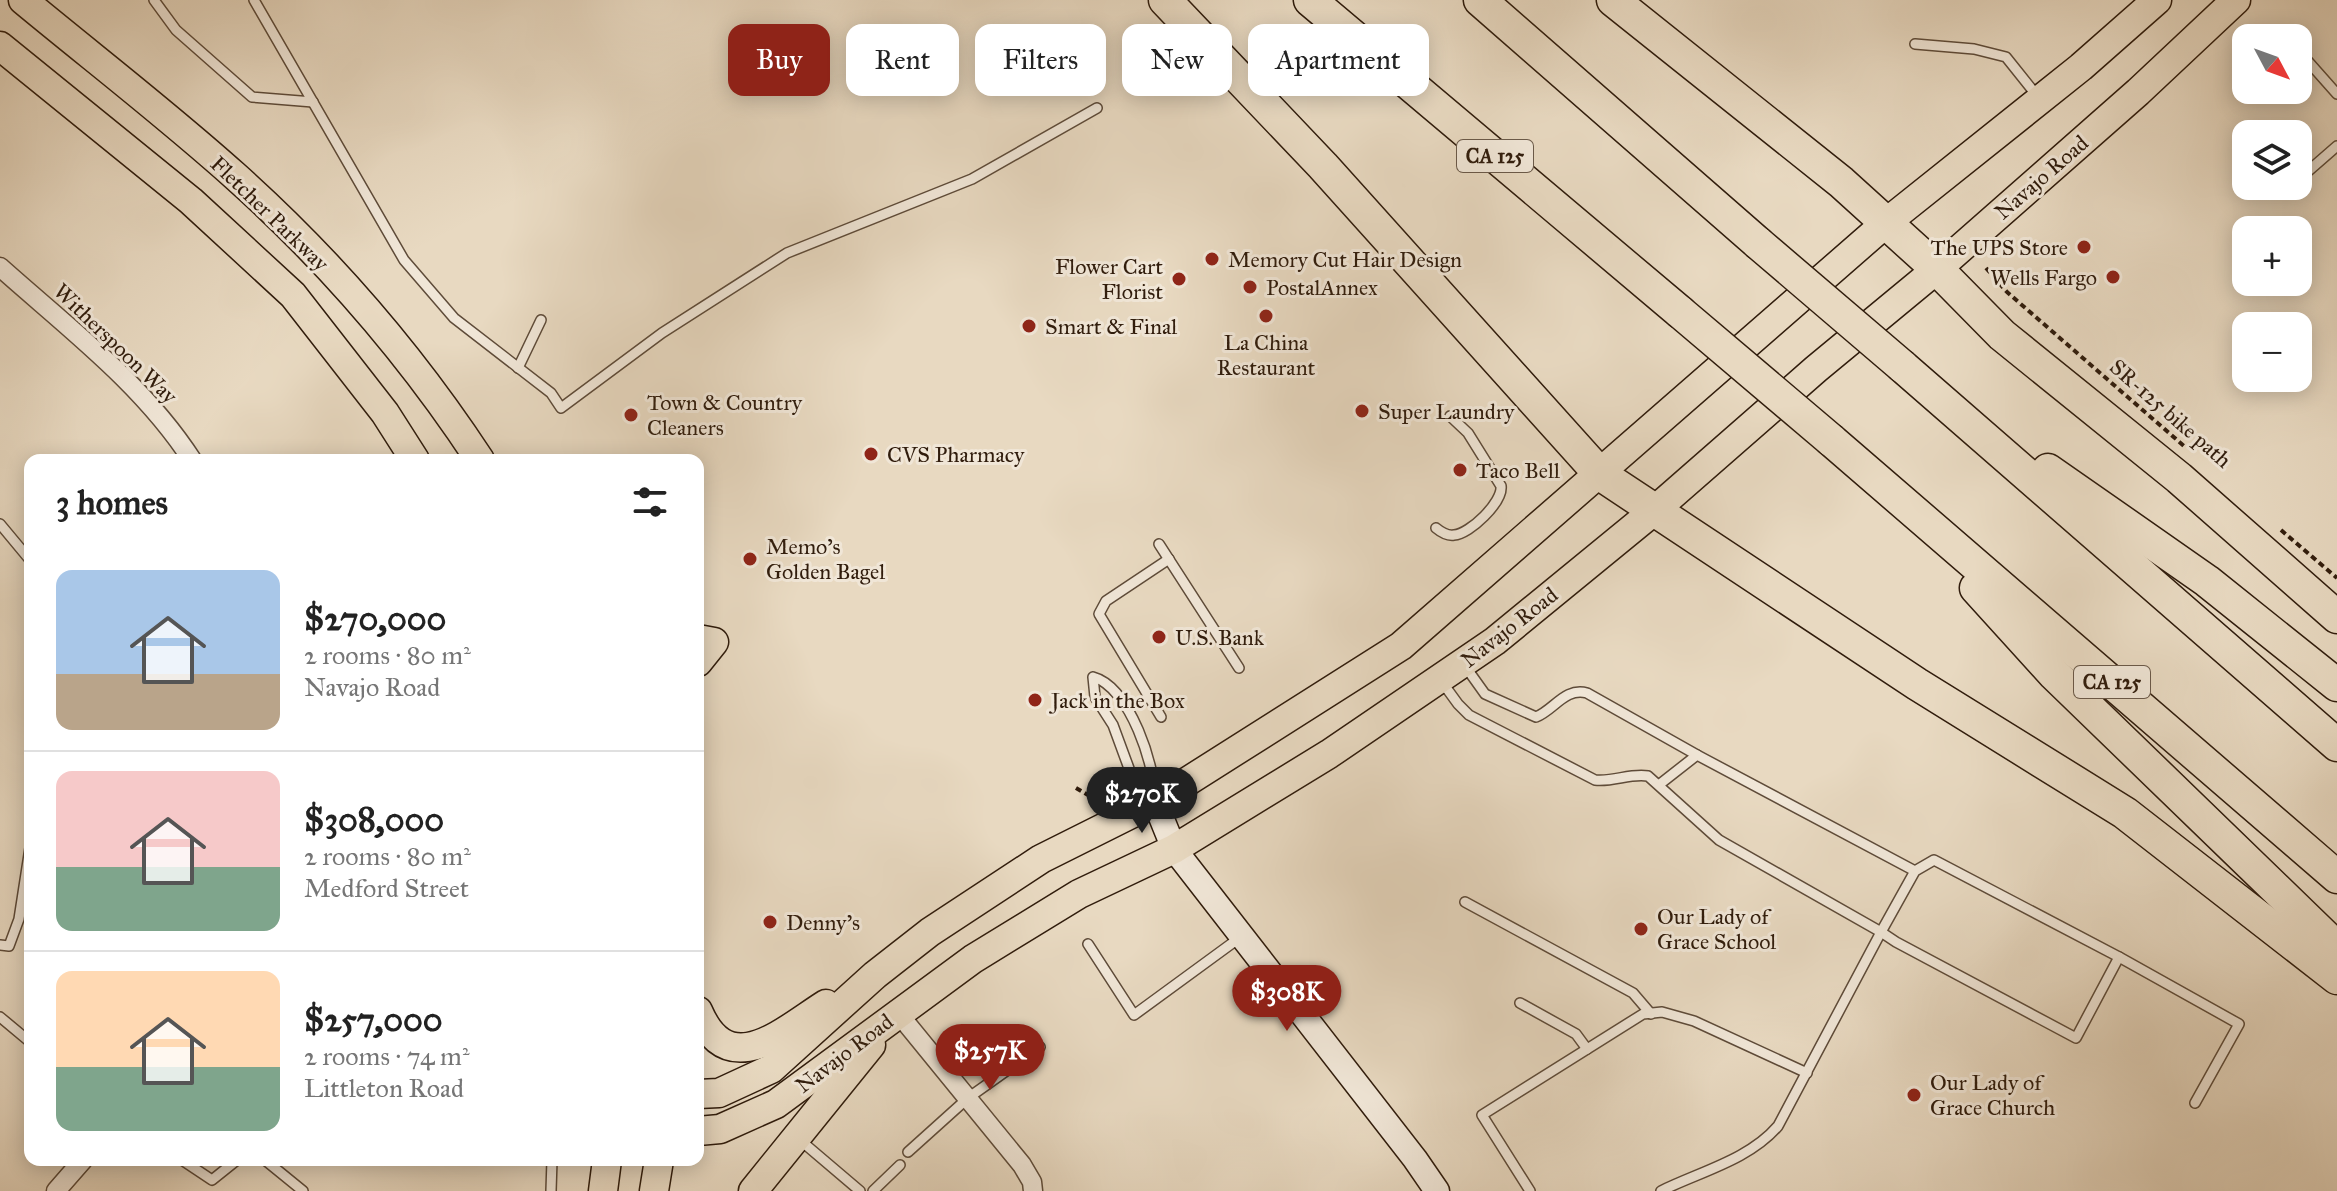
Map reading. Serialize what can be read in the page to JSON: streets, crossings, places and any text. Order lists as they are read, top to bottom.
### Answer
{
  "streets": {
    "highway": ["CA 125"],
    "main road": ["Navajo Road", "Fletcher Parkway"],
    "street": ["Witherspoon Way"],
    "path": ["SR-125 bike path"]
  },
  "places": [
    "The UPS Store",
    "Memory Cut Hair Design",
    "Wells Fargo",
    "Flower Cart Florist",
    "PostalAnnex",
    "La China Restaurant",
    "Smart & Final",
    "Super Laundry",
    "Town & Country Cleaners",
    "CVS Pharmacy",
    "Taco Bell",
    "Memo's Golden Bagel",
    "U.S. Bank",
    "Jack in the Box",
    "Denny's",
    "Our Lady of Grace School",
    "Our Lady of Grace Church"
  ],
  "north": "bottom right",
  "page": {
    "map_buttons": ["+", "−"],
    "chip": [
      "Buy",
      "Rent",
      "Filters",
      "New",
      "Apartment"
    ],
    "heading": "3 homes",
    "list": [
      {
        "name": "$270,000",
        "note": "2 rooms · 80 m² · Navajo Road"
      },
      {
        "name": "$308,000",
        "note": "2 rooms · 80 m² · Medford Street"
      },
      {
        "name": "$257,000",
        "note": "2 rooms · 74 m² · Littleton Road"
      }
    ],
    "price": ["$270K", "$308K", "$257K"]
  }
}
